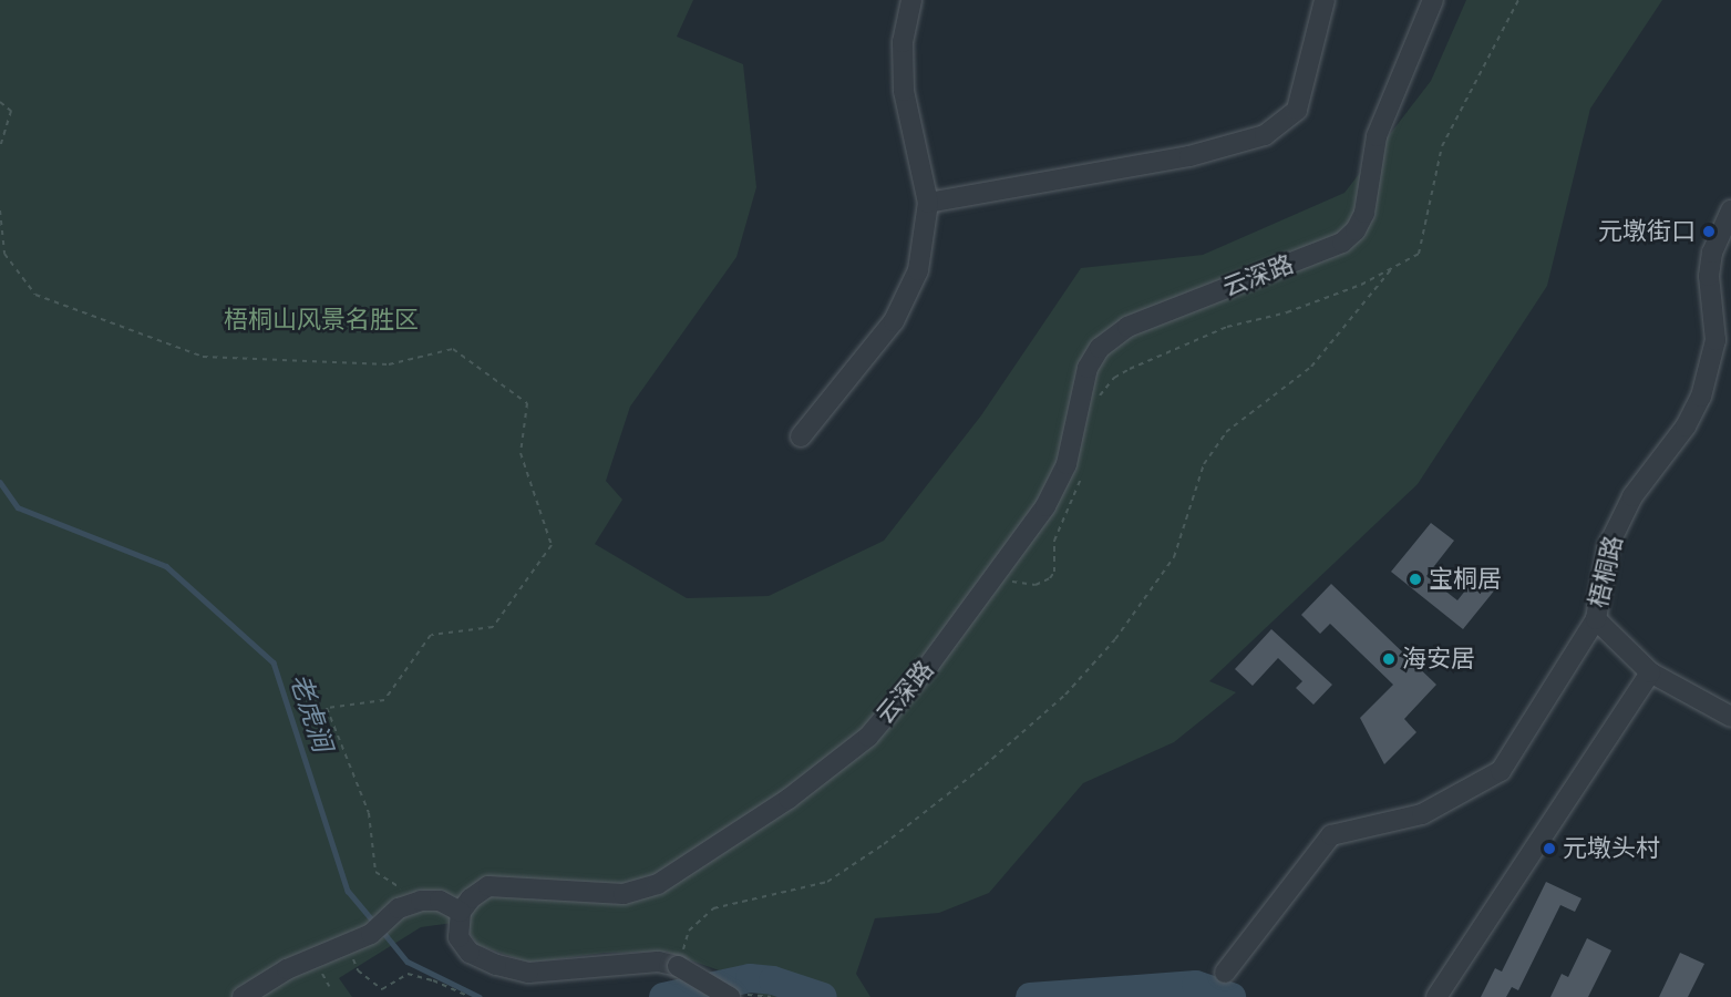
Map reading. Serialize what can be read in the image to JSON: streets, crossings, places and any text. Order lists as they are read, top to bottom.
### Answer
{
  "streets": {
    "street": ["云深路", "梧桐路"]
  },
  "water": ["老虎涧"],
  "parks": ["梧桐山风景名胜区"],
  "places": [
    "元墩街口",
    "宝桐居",
    "海安居",
    "元墩头村"
  ]
}
